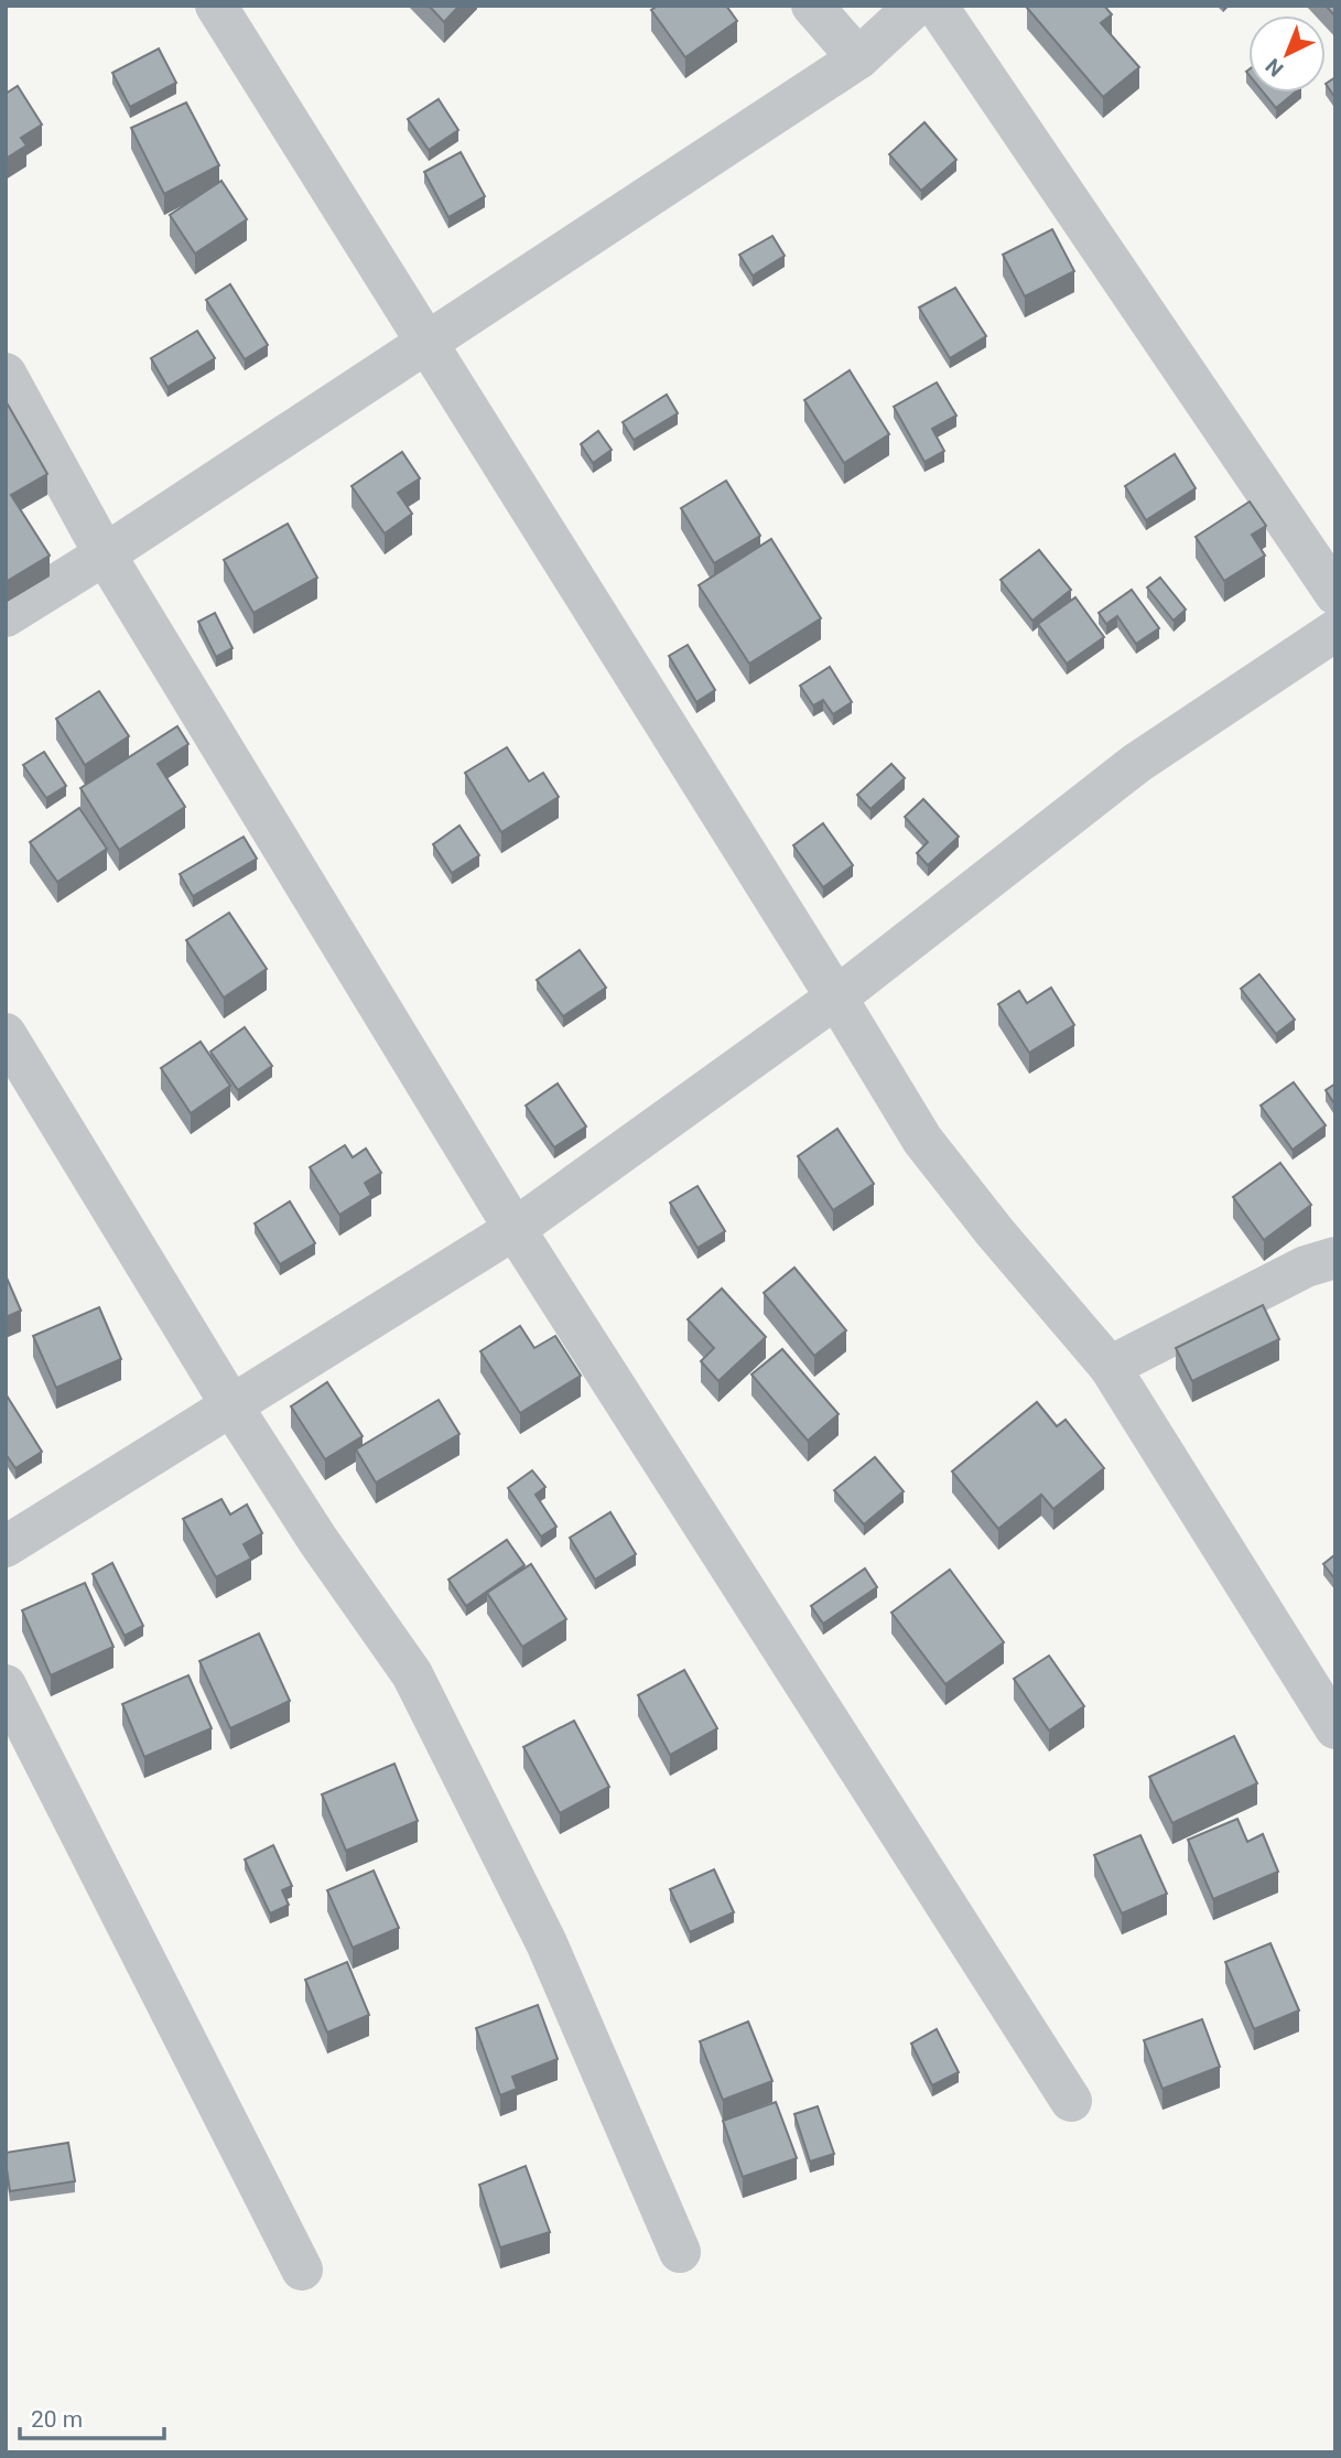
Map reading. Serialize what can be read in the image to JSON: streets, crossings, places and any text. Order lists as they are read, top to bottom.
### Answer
{
  "scale_bar": "20 m",
  "north": "bottom left"
}
